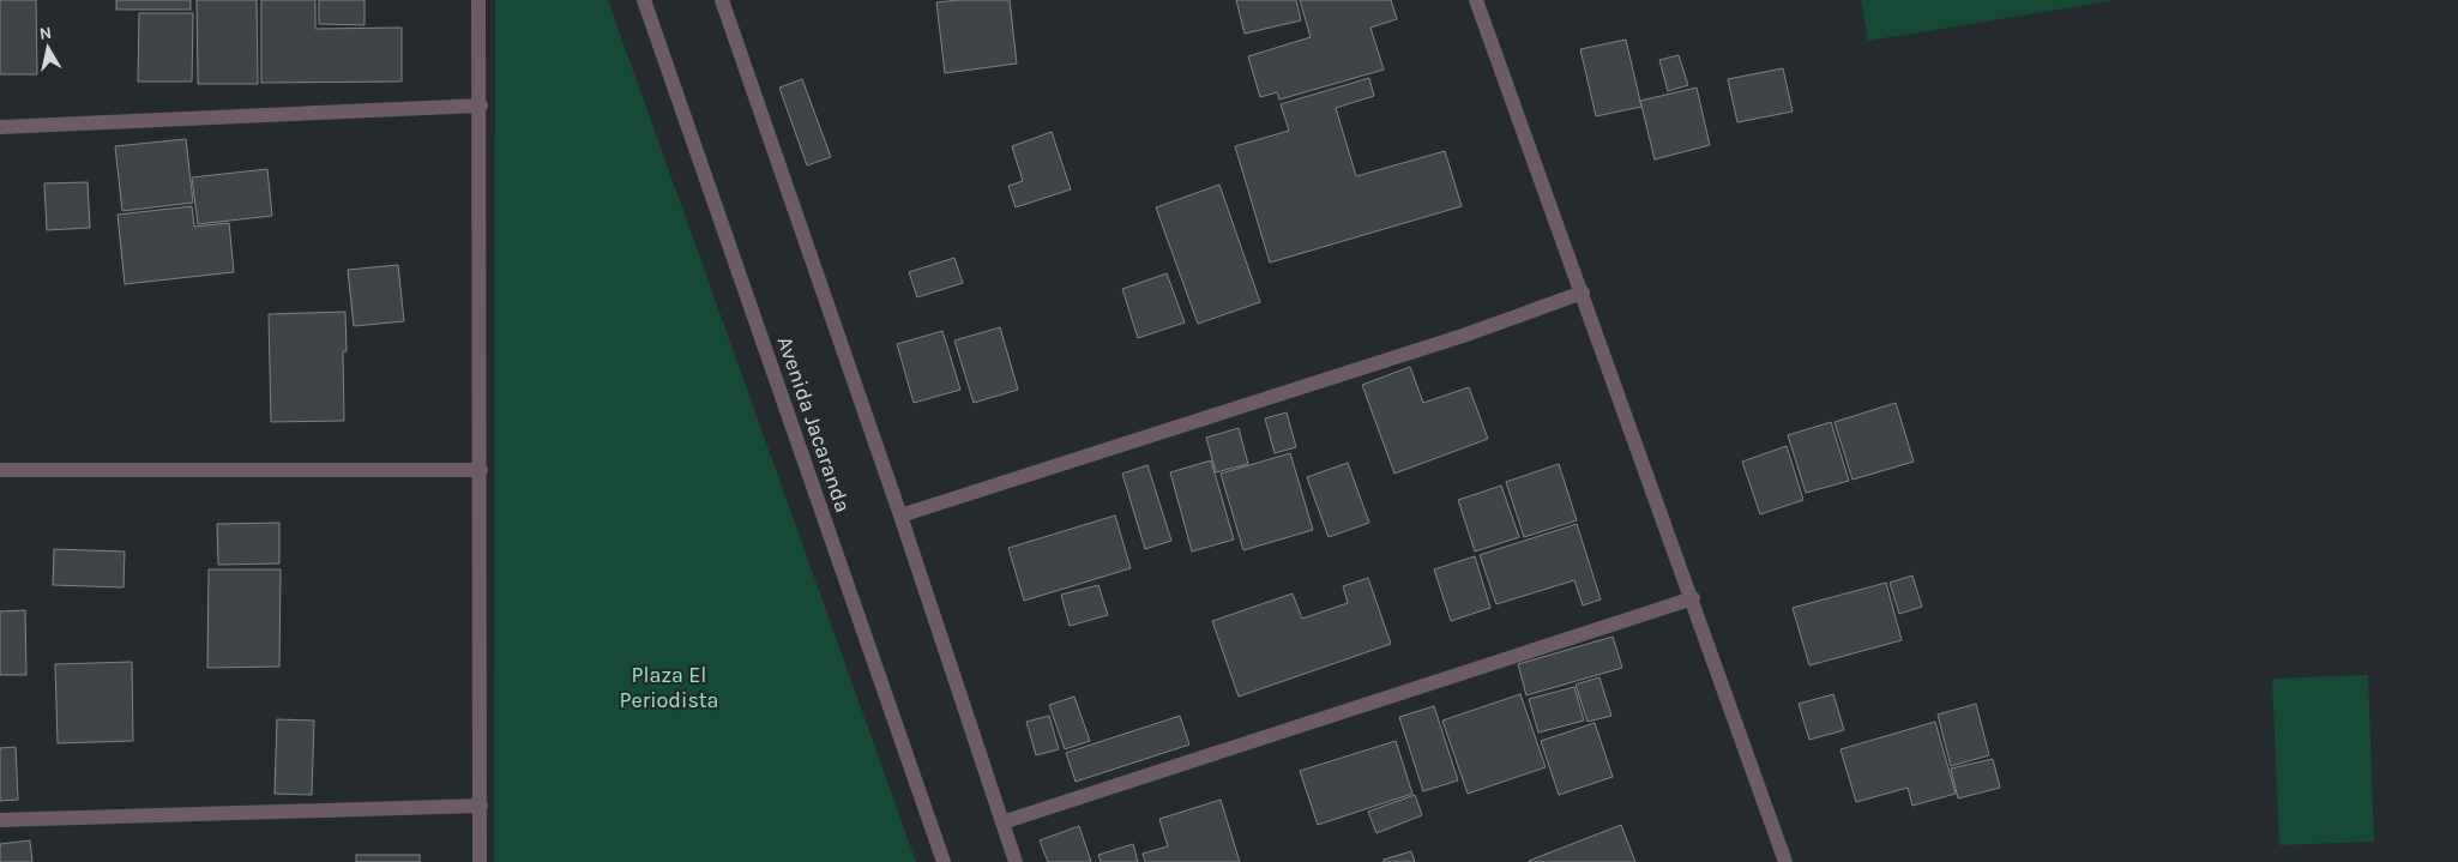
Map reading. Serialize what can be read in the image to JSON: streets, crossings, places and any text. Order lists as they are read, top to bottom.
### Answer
{
  "streets": {
    "street": ["Avenida Jacaranda"]
  },
  "parks": ["Plaza El Periodista"],
  "north": "top"
}
